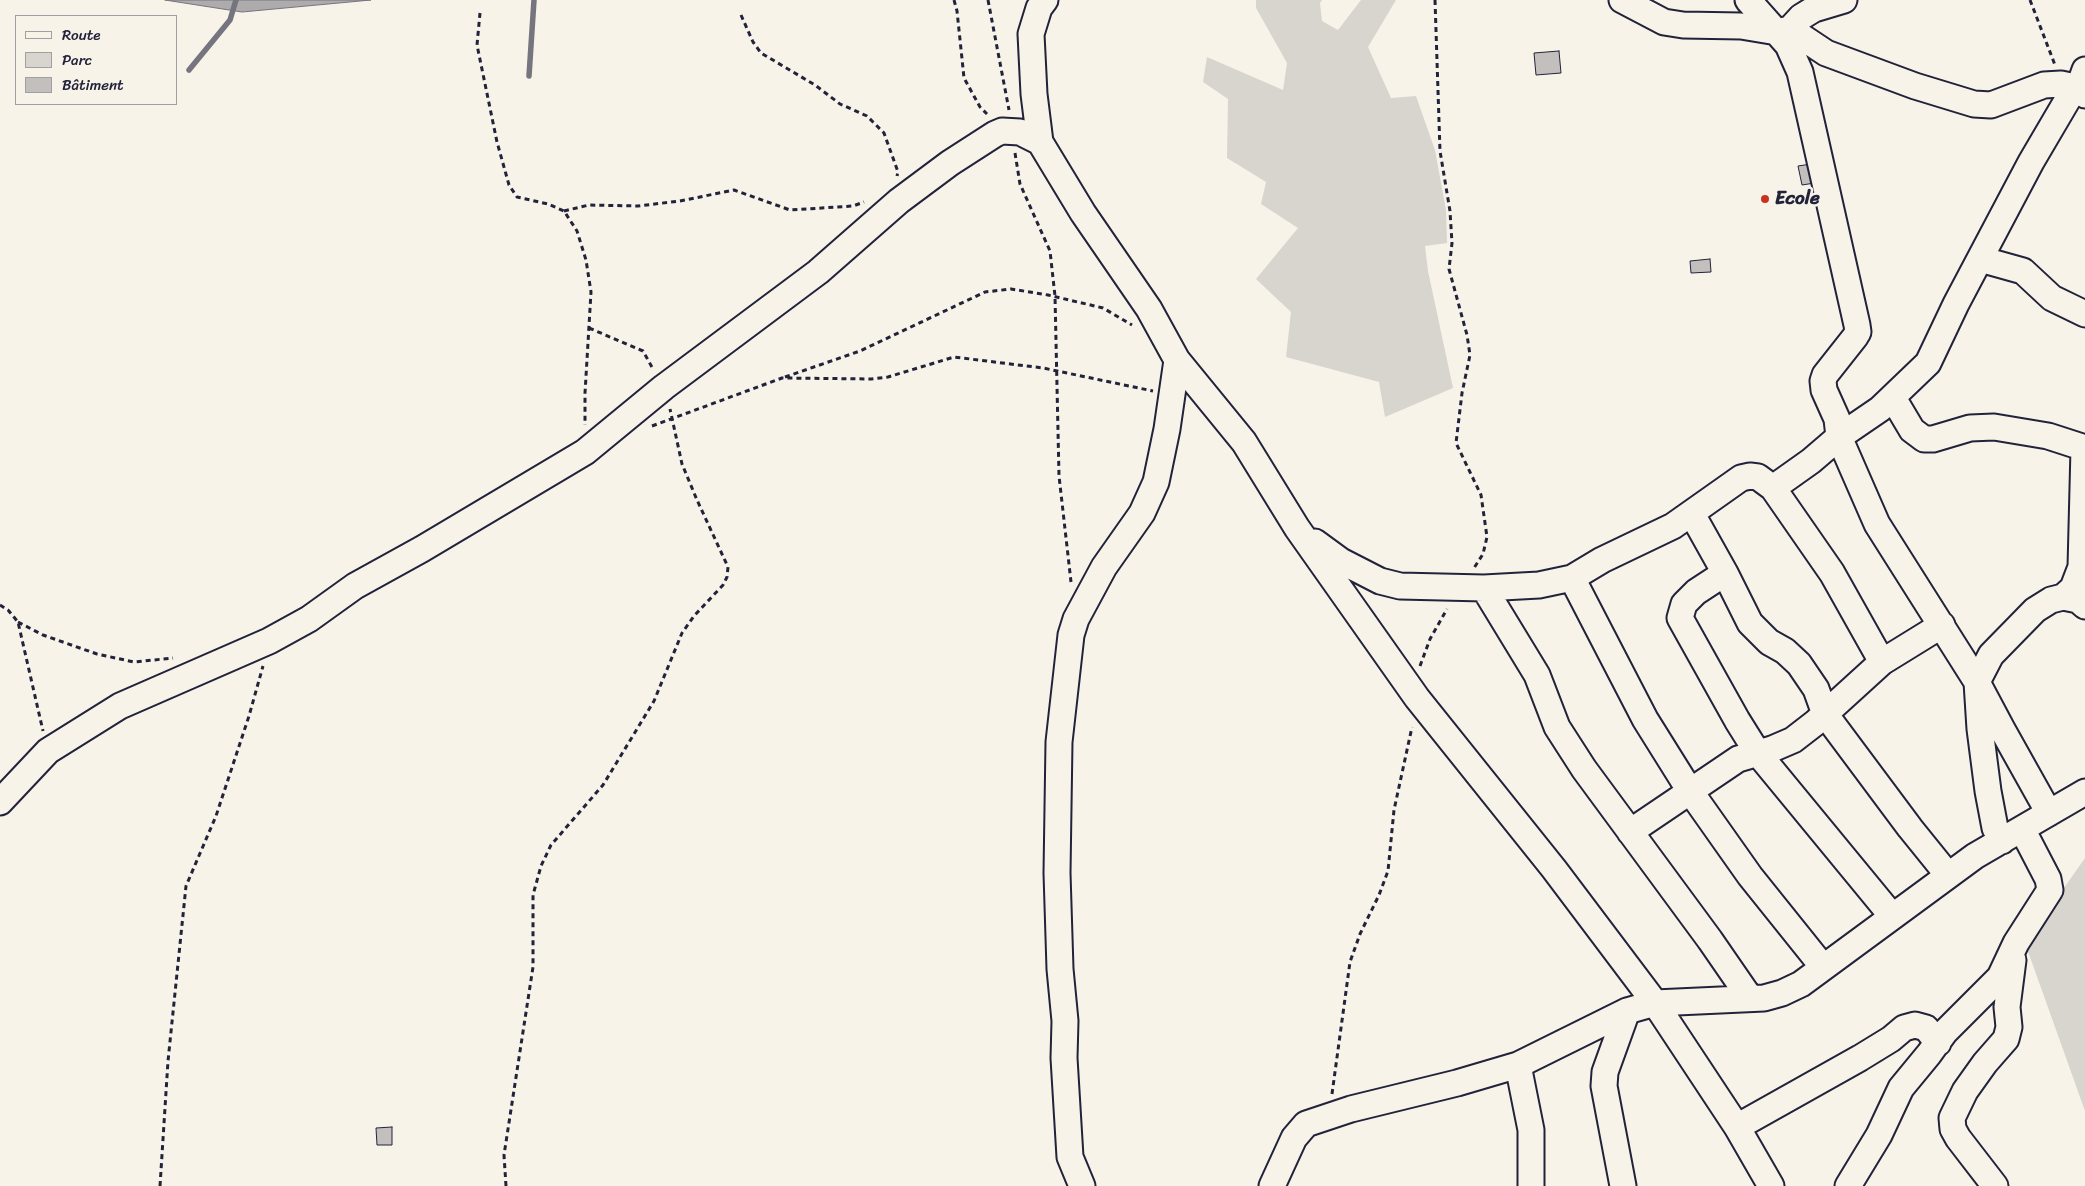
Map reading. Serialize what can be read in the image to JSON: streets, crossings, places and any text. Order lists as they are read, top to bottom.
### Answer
{
  "places": ["Ecole"],
  "legend": ["Route", "Parc", "Bâtiment"]
}
